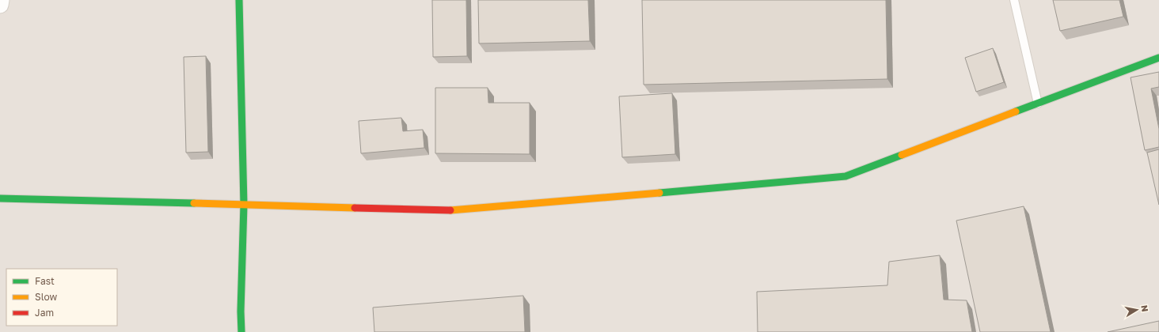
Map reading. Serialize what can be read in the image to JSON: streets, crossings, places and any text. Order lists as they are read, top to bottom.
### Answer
{
  "legend": ["Fast", "Slow", "Jam"],
  "north": "right"
}
